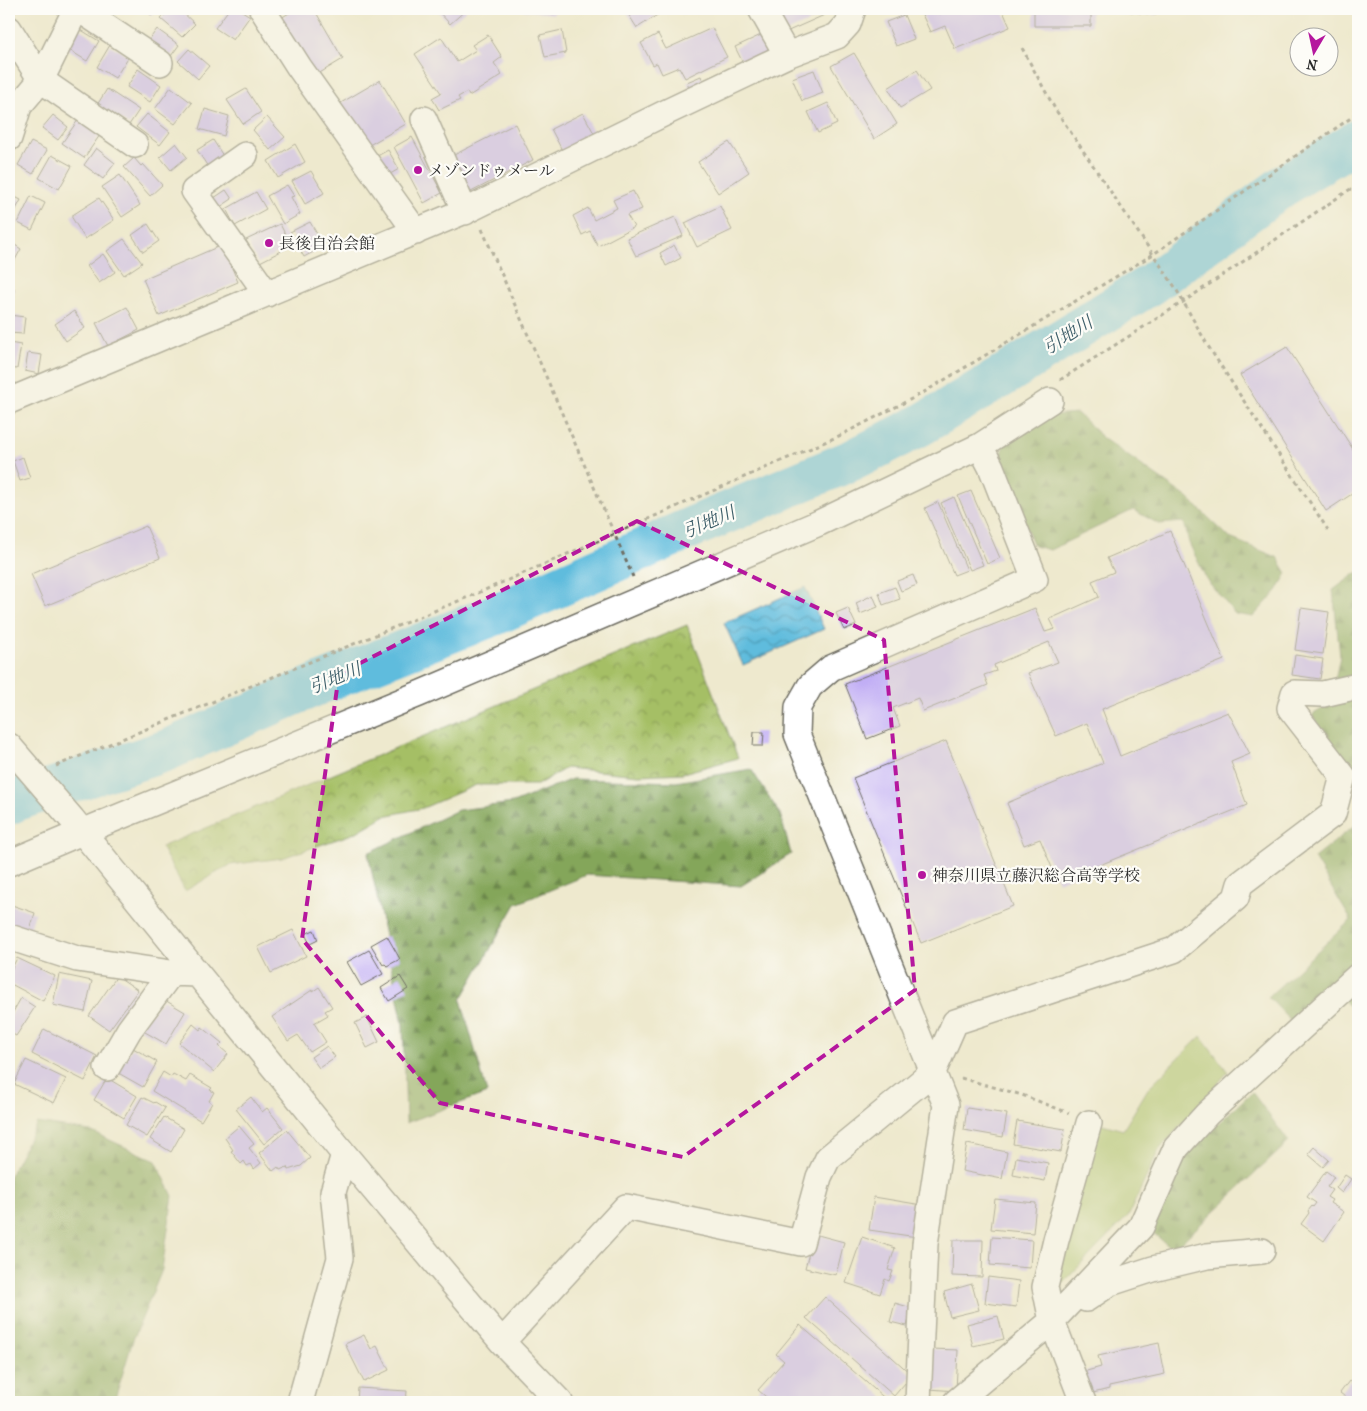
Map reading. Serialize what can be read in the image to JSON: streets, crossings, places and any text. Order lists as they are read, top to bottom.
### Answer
{
  "water": ["引地川"],
  "places": ["メゾンドゥメール", "長後自治会館", "神奈川県立藤沢総合高等学校"],
  "north": "bottom"
}
